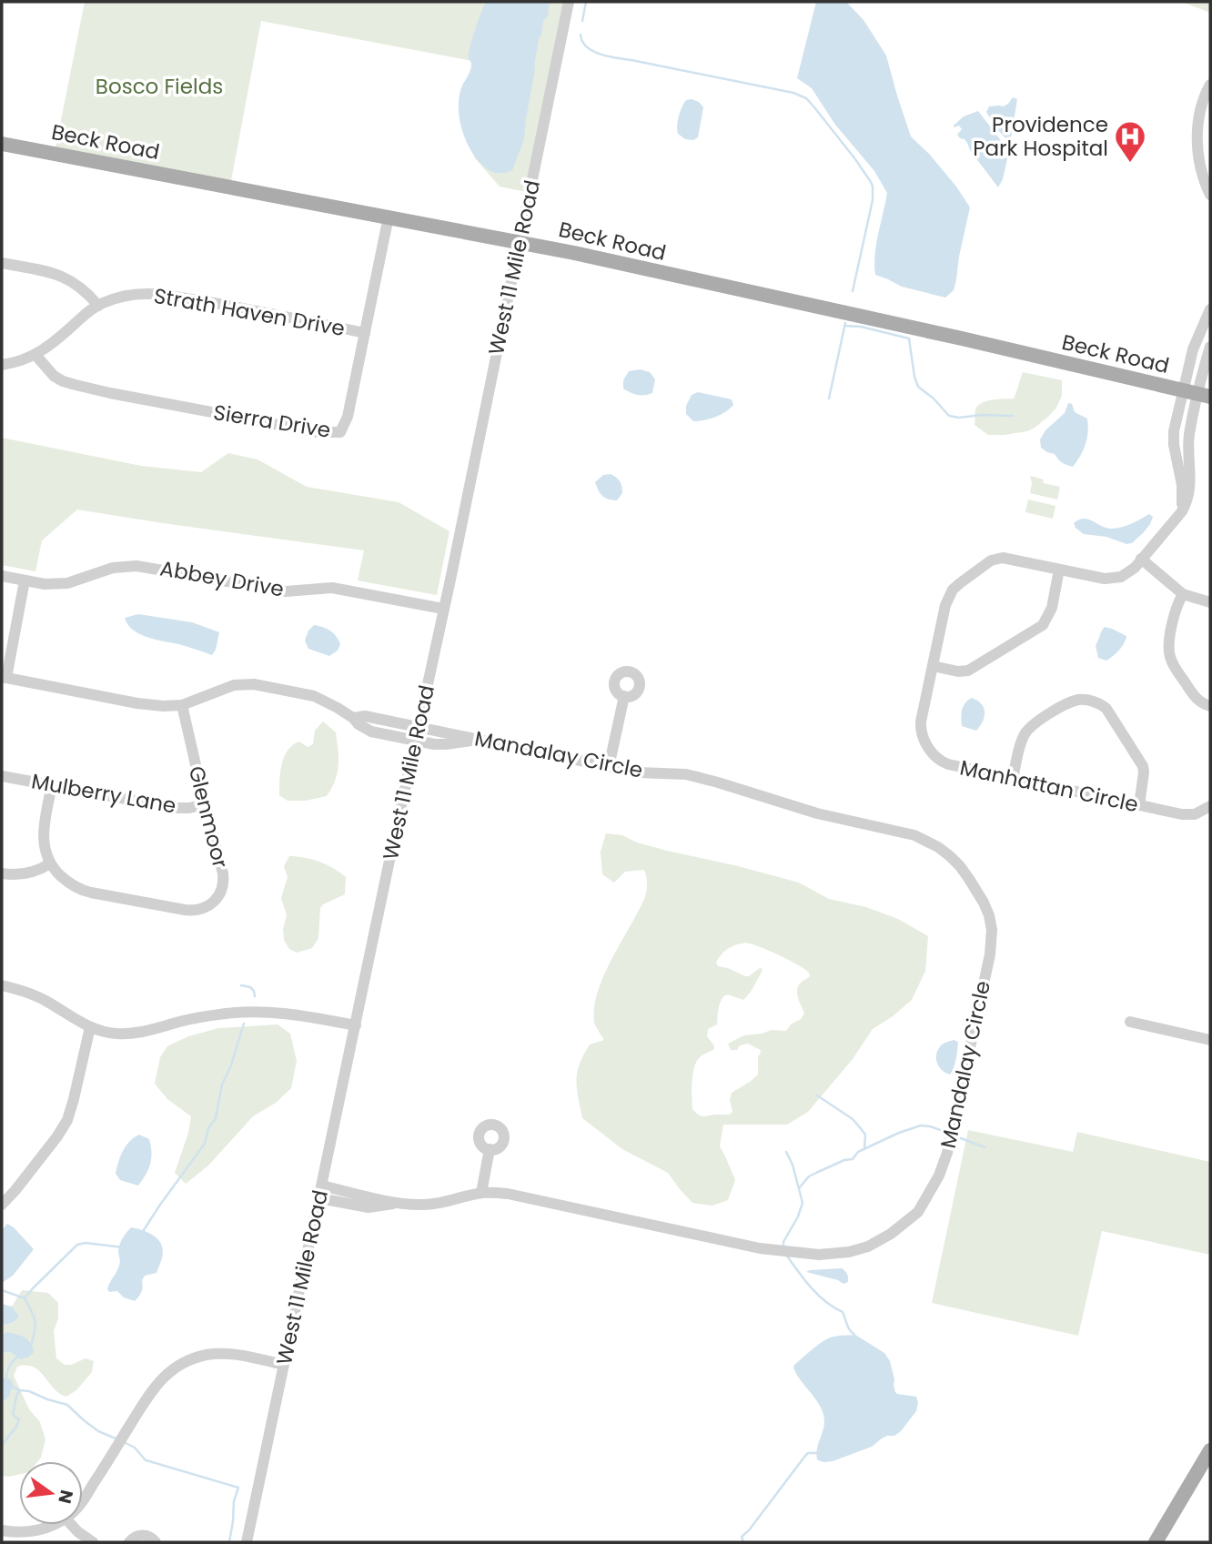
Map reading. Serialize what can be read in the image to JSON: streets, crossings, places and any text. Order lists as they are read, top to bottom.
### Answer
{
  "streets": {
    "main road": ["Beck Road"],
    "street": [
      "West 11 Mile Road",
      "Strath Haven Drive",
      "Sierra Drive",
      "Abbey Drive",
      "Mandalay Circle",
      "Manhattan Circle",
      "Mulberry Lane",
      "Glenmoor"
    ]
  },
  "crossings": [
    ["Beck Road", "West 11 Mile Road"],
    ["Beck Road", "Sierra Drive"],
    ["West 11 Mile Road", "Abbey Drive"],
    ["West 11 Mile Road", "Mandalay Circle"],
    ["Strath Haven Drive", "Sierra Drive"],
    ["Mulberry Lane", "Glenmoor"]
  ],
  "parks": ["Bosco Fields"],
  "places": {
    "hospital": ["Providence Park Hospital"]
  },
  "north": "right"
}
